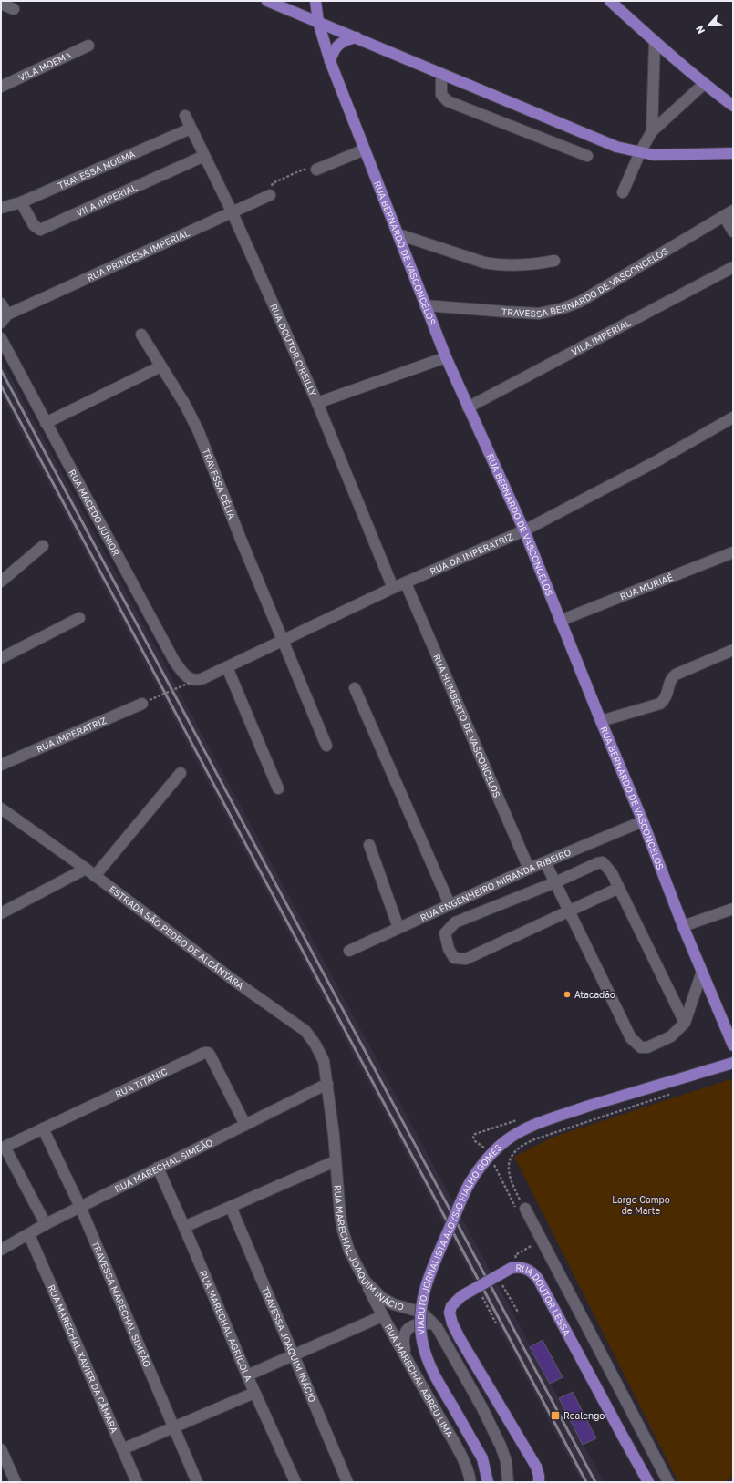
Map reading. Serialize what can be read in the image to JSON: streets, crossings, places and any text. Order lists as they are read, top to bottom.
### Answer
{
  "streets": {
    "main road": ["RUA BERNARDO DE VASCONCELOS", "VIADUTO JORNALISTA ALOYSIO FIALHO GOMES", "RUA DOUTOR LESSA"],
    "street": [
      "VILA MOEMA",
      "TRAVESSA MOEMA",
      "VILA IMPERIAL",
      "RUA PRINCESA IMPERIAL",
      "TRAVESSA BERNARDO DE VASCONCELOS",
      "RUA DOUTOR O'REILLY",
      "TRAVESSA CÉLIA",
      "RUA MACEDO JÚNIOR",
      "RUA DA IMPERATRIZ",
      "RUA MURIAÉ",
      "RUA HUMBERTO DE VASCONCELOS",
      "RUA IMPERATRIZ",
      "RUA ENGENHEIRO MIRANDA RIBEIRO",
      "ESTRADA SÃO PEDRO DE ALCÂNTARA",
      "RUA TITANIC",
      "RUA MARECHAL SIMEÃO",
      "RUA MARECHAL JOAQUIM INÁCIO",
      "TRAVESSA MARECHAL SIMEÃO",
      "RUA MARECHAL AGRÍCOLA",
      "TRAVESSA JOAQUIM INÁCIO",
      "RUA MARECHAL XAVIER DA CÂMARA",
      "RUA MARECHAL ABREU LIMA"
    ]
  },
  "crossings": [
    ["TRAVESSA MOEMA", "VILA IMPERIAL"],
    ["TRAVESSA MOEMA", "RUA DOUTOR O'REILLY"],
    ["VILA IMPERIAL", "RUA BERNARDO DE VASCONCELOS"],
    ["VILA IMPERIAL", "RUA DOUTOR O'REILLY"],
    ["RUA BERNARDO DE VASCONCELOS", "TRAVESSA BERNARDO DE VASCONCELOS"],
    ["RUA BERNARDO DE VASCONCELOS", "RUA DA IMPERATRIZ"],
    ["RUA BERNARDO DE VASCONCELOS", "RUA MURIAÉ"],
    ["RUA BERNARDO DE VASCONCELOS", "RUA ENGENHEIRO MIRANDA RIBEIRO"],
    ["RUA PRINCESA IMPERIAL", "RUA DOUTOR O'REILLY"],
    ["RUA DOUTOR O'REILLY", "RUA DA IMPERATRIZ"],
    ["TRAVESSA CÉLIA", "RUA DA IMPERATRIZ"],
    ["RUA MACEDO JÚNIOR", "RUA DA IMPERATRIZ"],
    ["RUA DA IMPERATRIZ", "RUA HUMBERTO DE VASCONCELOS"],
    ["RUA HUMBERTO DE VASCONCELOS", "RUA ENGENHEIRO MIRANDA RIBEIRO"],
    ["ESTRADA SÃO PEDRO DE ALCÂNTARA", "RUA MARECHAL SIMEÃO"],
    ["ESTRADA SÃO PEDRO DE ALCÂNTARA", "RUA MARECHAL JOAQUIM INÁCIO"],
    ["RUA TITANIC", "RUA MARECHAL SIMEÃO"],
    ["RUA TITANIC", "TRAVESSA MARECHAL SIMEÃO"],
    ["RUA MARECHAL SIMEÃO", "RUA MARECHAL JOAQUIM INÁCIO"],
    ["RUA MARECHAL SIMEÃO", "TRAVESSA MARECHAL SIMEÃO"],
    ["RUA MARECHAL SIMEÃO", "RUA MARECHAL AGRÍCOLA"],
    ["RUA MARECHAL SIMEÃO", "RUA MARECHAL XAVIER DA CÂMARA"],
    ["RUA MARECHAL JOAQUIM INÁCIO", "RUA MARECHAL ABREU LIMA"]
  ],
  "parks": ["Largo Campo de Marte"],
  "places": {
    "other": ["Atacadão"],
    "transit": ["Realengo"]
  },
  "north": "bottom left"
}
